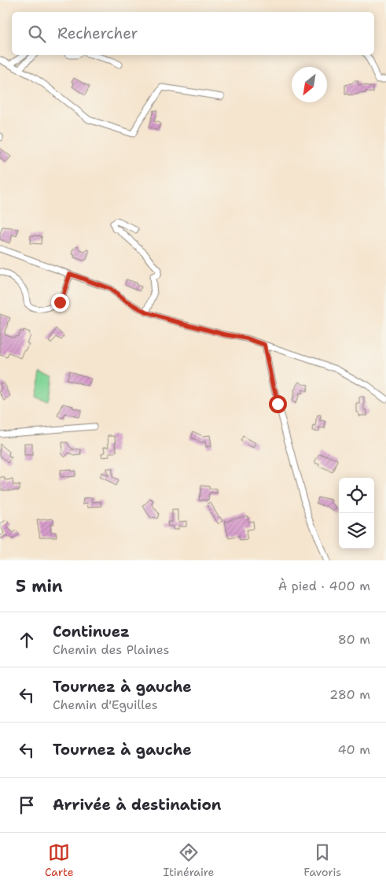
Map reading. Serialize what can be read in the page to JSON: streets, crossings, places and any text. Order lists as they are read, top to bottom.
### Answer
{
  "north": "bottom left",
  "page": {
    "search": "Rechercher",
    "heading": ["5 min", "À pied · 400 m"],
    "list": [
      ["Continuez", "Chemin des Plaines", "80 m"],
      ["Tournez à gauche", "Chemin d'Eguilles", "280 m"],
      ["Tournez à gauche", "40 m"],
      "Arrivée à destination"
    ],
    "nav": ["Carte", "Itinéraire", "Favoris"]
  }
}
